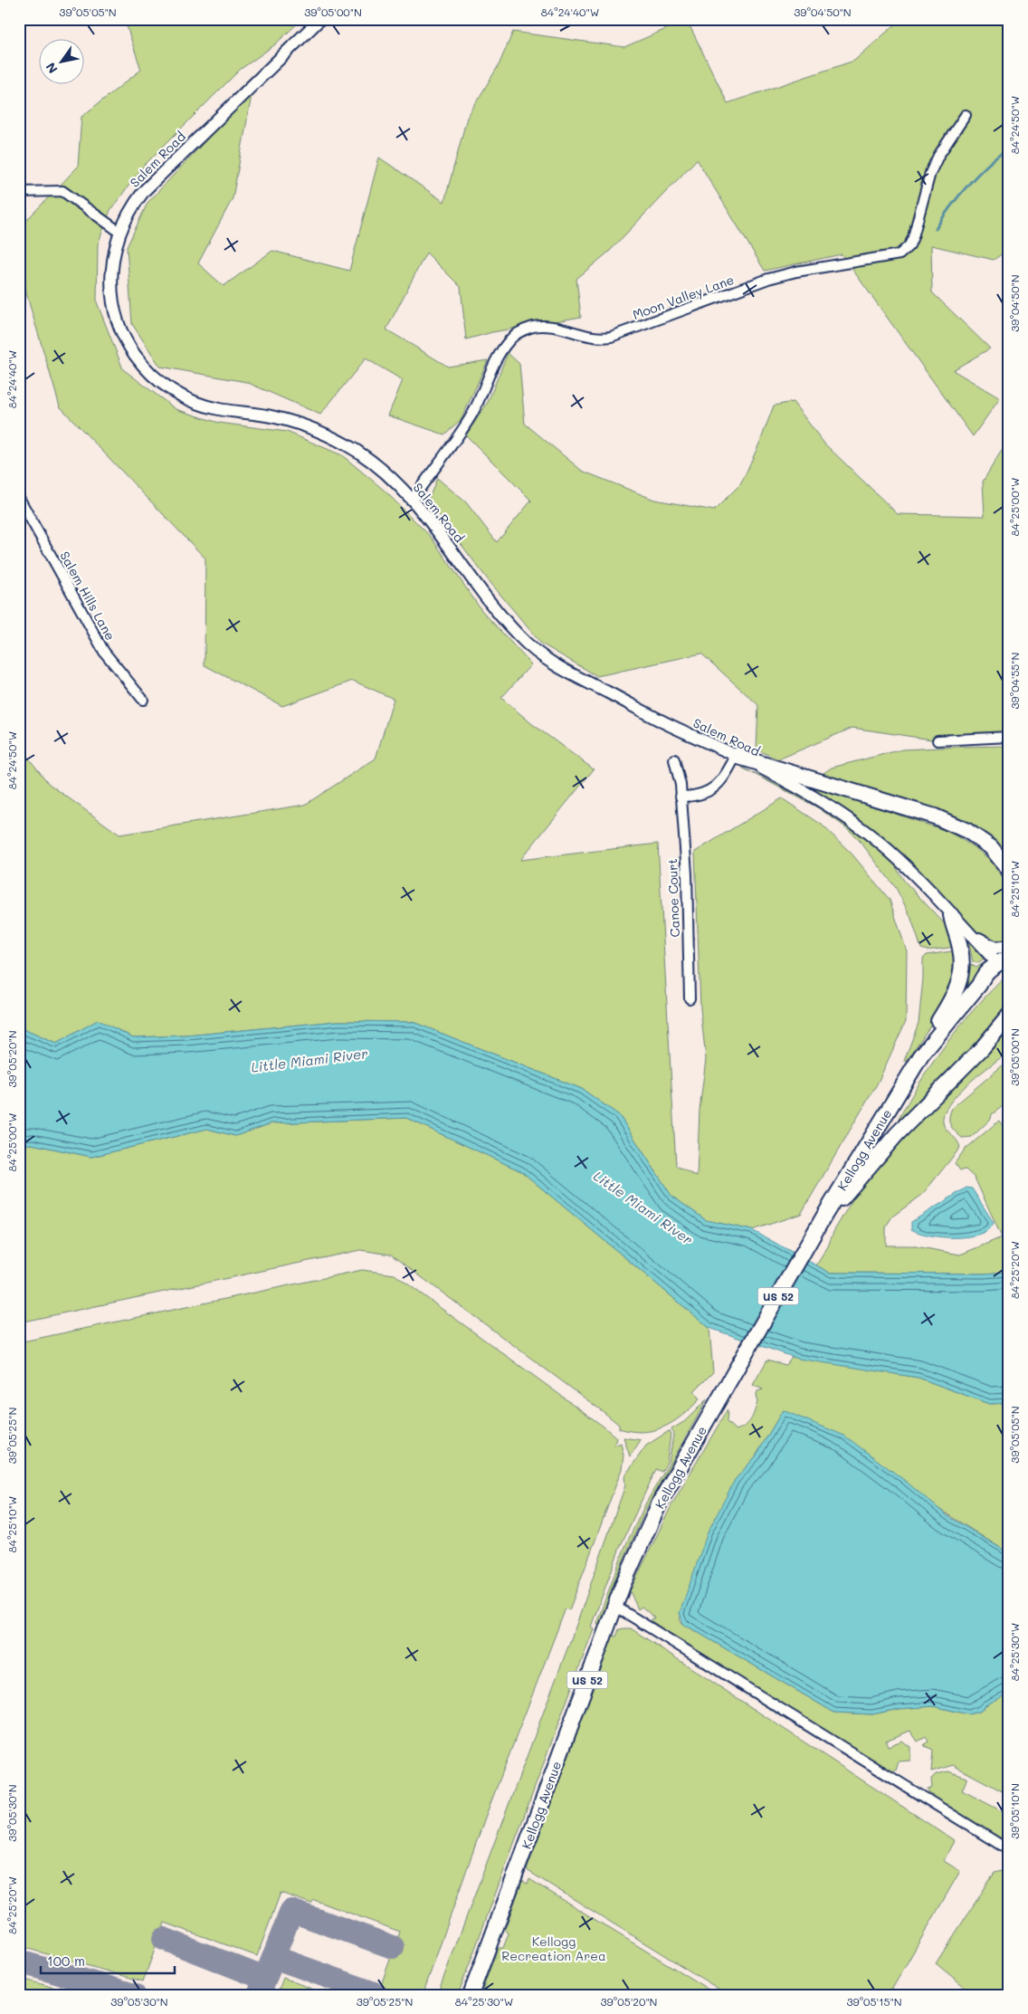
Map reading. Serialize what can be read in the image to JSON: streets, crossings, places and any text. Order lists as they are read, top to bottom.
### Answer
{
  "streets": {
    "main road": ["Kellogg Avenue", "US 52"],
    "street": [
      "Salem Road",
      "Moon Valley Lane",
      "Salem Hills Lane",
      "Canoe Court"
    ]
  },
  "crossings": [
    ["Salem Road", "Moon Valley Lane"],
    ["Salem Road", "Kellogg Avenue"]
  ],
  "water": ["Little Miami River"],
  "parks": ["Kellogg Recreation Area"],
  "scale_bar": "100 m",
  "north": "bottom left",
  "coordinates": [
    "39°05'05\"N",
    "39°05'00\"N",
    "84°24'40\"W",
    "39°04'50\"N",
    "84°24'50\"W",
    "84°25'00\"W",
    "39°04'55\"N",
    "84°25'10\"W",
    "39°05'20\"N",
    "84°25'20\"W",
    "39°05'25\"N",
    "84°25'30\"W",
    "39°05'10\"N",
    "39°05'30\"N",
    "39°05'15\"N"
  ]
}
